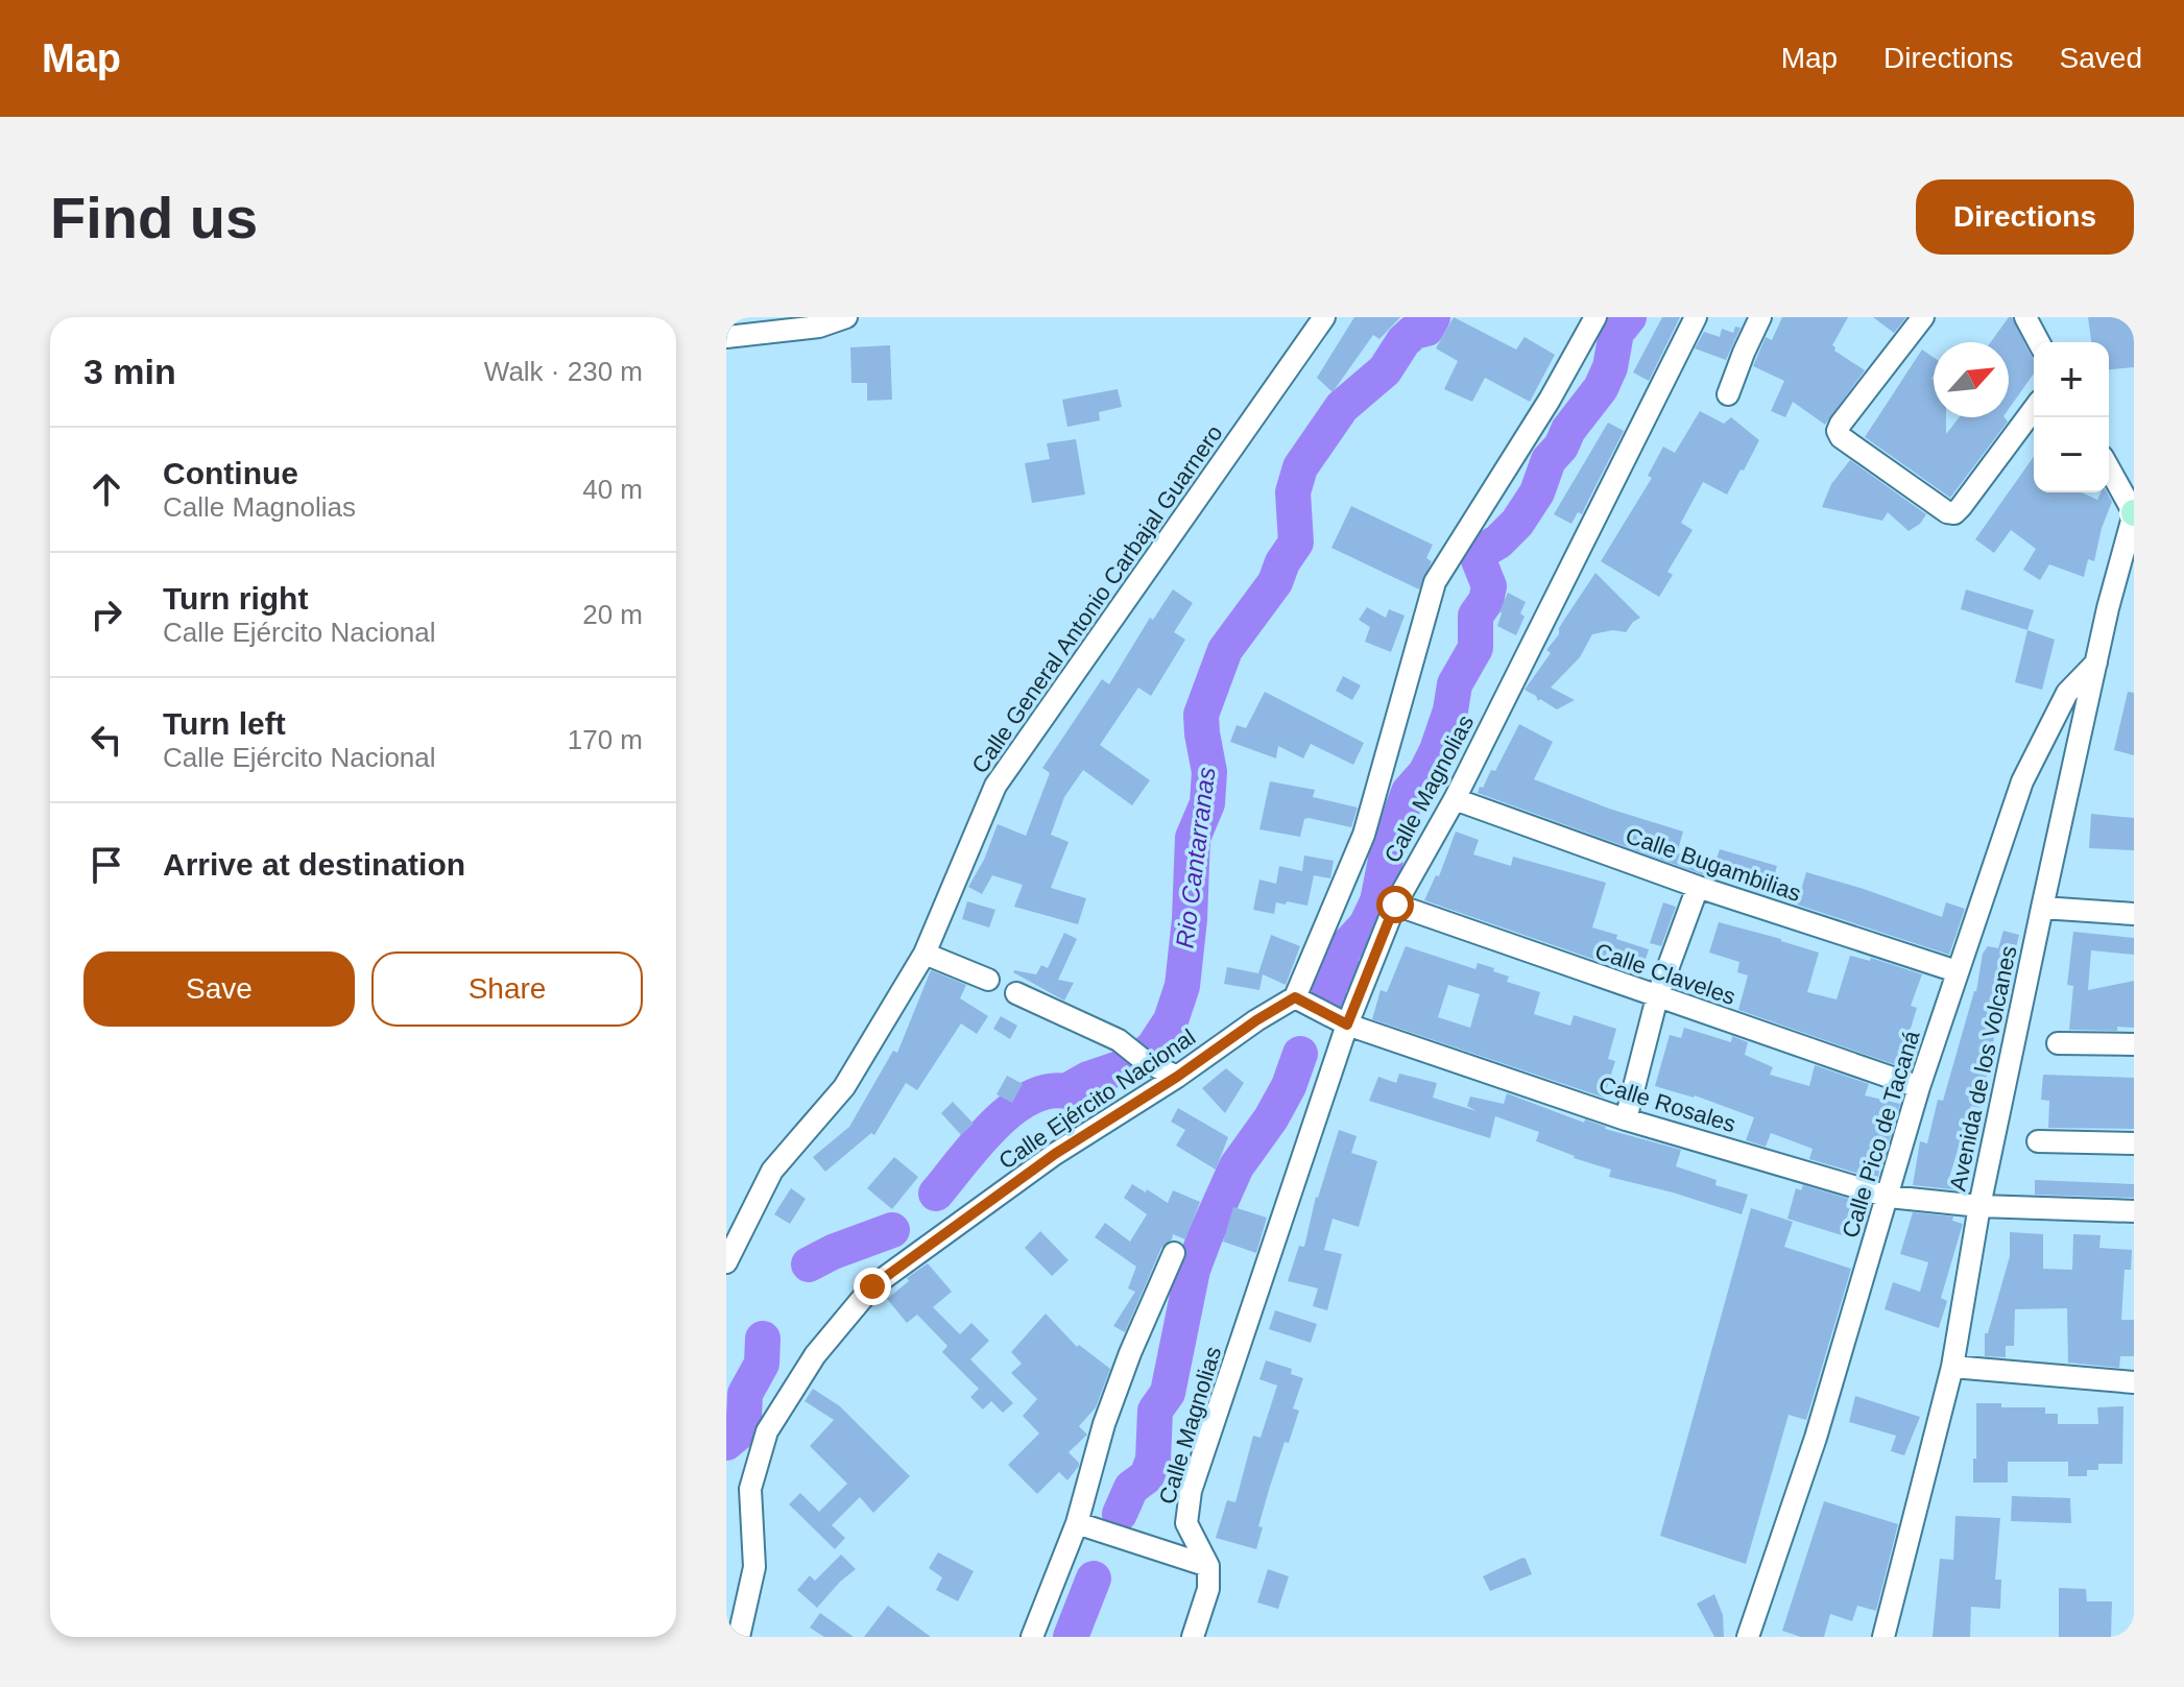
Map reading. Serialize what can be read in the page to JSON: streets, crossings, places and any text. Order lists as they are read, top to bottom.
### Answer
{
  "streets": {
    "street": [
      "Calle General Antonio Carbajal Guarnero",
      "Calle Magnolias",
      "Calle Bugambilias",
      "Calle Claveles",
      "Avenida de los Volcanes",
      "Calle Ejército Nacional",
      "Calle Rosales",
      "Calle Pico de Tacaná"
    ]
  },
  "crossings": [
    ["Calle Magnolias", "Calle Bugambilias"],
    ["Calle Magnolias", "Calle Claveles"],
    ["Calle Magnolias", "Calle Rosales"],
    ["Calle Bugambilias", "Calle Pico de Tacaná"],
    ["Calle Claveles", "Calle Pico de Tacaná"],
    ["Avenida de los Volcanes", "Calle Rosales"],
    ["Avenida de los Volcanes", "Calle Pico de Tacaná"],
    ["Calle Rosales", "Calle Pico de Tacaná"]
  ],
  "water": ["Rio Cantarranas"],
  "north": "top right",
  "page": {
    "header": "Map",
    "nav": ["Map", "Directions", "Saved"],
    "buttons": [
      "Directions",
      ["Save", "Share"]
    ],
    "title": "Find us",
    "heading": ["3 min", "Walk · 230 m"],
    "map_buttons": ["+", "−"],
    "list": [
      ["Continue", "Calle Magnolias", "40 m"],
      ["Turn right", "Calle Ejército Nacional", "20 m"],
      ["Turn left", "Calle Ejército Nacional", "170 m"],
      "Arrive at destination"
    ]
  }
}
